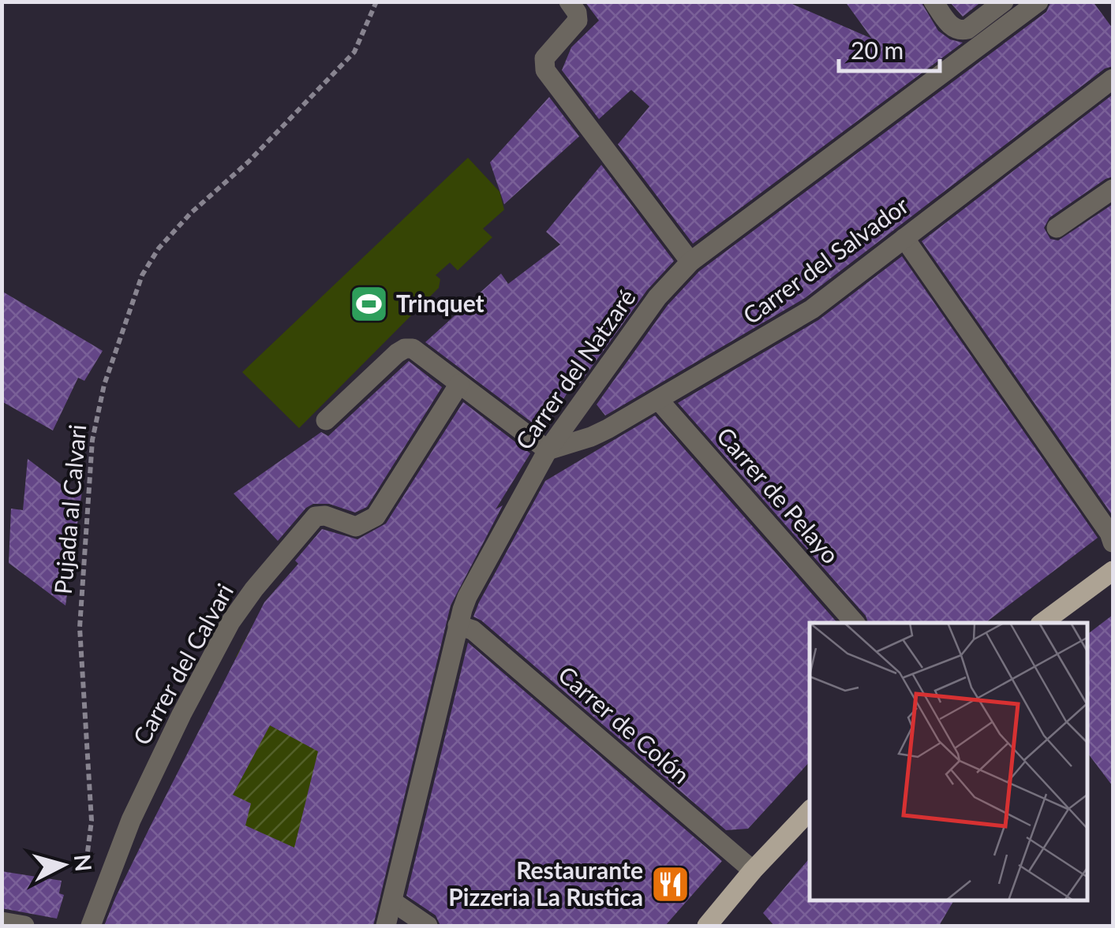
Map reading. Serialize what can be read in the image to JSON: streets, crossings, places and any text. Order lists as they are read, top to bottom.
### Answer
{
  "streets": {
    "street": [
      "Carrer del Salvador",
      "Carrer del Natzaré",
      "Carrer de Pelayo",
      "Carrer del Calvari",
      "Carrer de Colón"
    ],
    "path": ["Pujada al Calvari"]
  },
  "crossings": [
    ["Carrer del Salvador", "Carrer del Natzaré"],
    ["Carrer del Salvador", "Carrer de Pelayo"],
    ["Carrer del Natzaré", "Carrer de Colón"]
  ],
  "places": {
    "sports": ["Trinquet"],
    "restaurant": ["Restaurante Pizzeria La Rustica"]
  },
  "scale_bar": "20 m",
  "north": "right"
}
